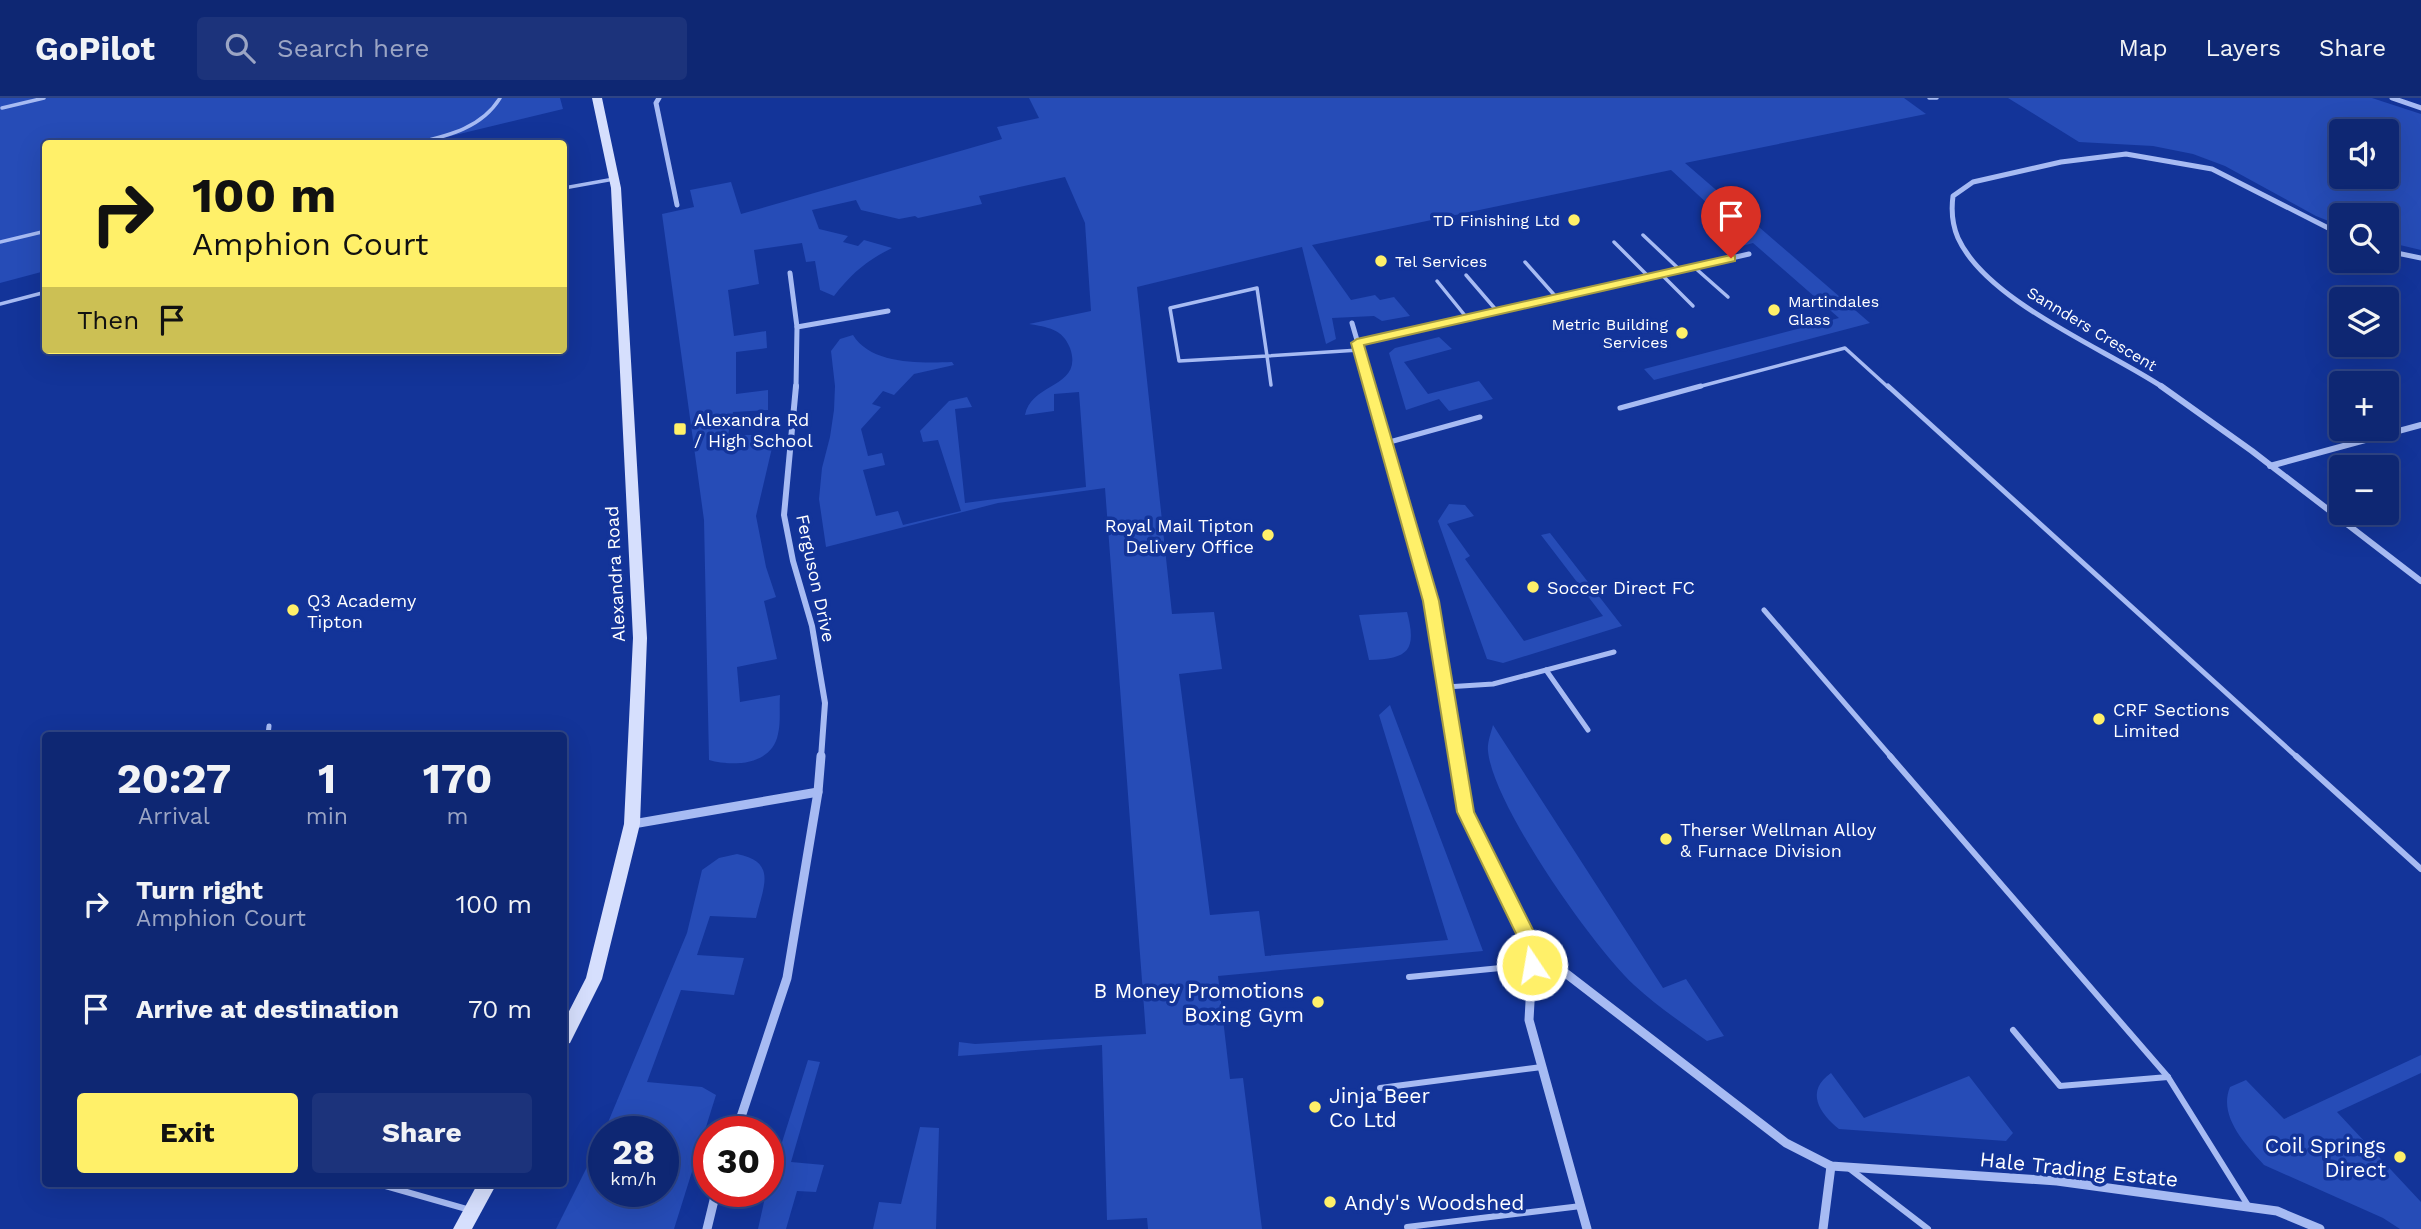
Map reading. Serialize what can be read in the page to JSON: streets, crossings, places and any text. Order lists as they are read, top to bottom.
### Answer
{
  "streets": {
    "main road": ["Alexandra Road"],
    "street": ["Sannders Crescent", "Ferguson Drive", "Hale Trading Estate"]
  },
  "places": {
    "other": [
      "TD Finishing Ltd",
      "Tel Services",
      "Martindales Glass",
      "Metric Building Services",
      "Royal Mail Tipton Delivery Office",
      "Soccer Direct FC",
      "Q3 Academy Tipton",
      "CRF Sections Limited",
      "Therser Wellman Alloy & Furnace Division",
      "B Money Promotions Boxing Gym",
      "Jinja Beer Co Ltd",
      "Coil Springs Direct",
      "Andy's Woodshed"
    ],
    "transit": ["Alexandra Rd / High School"]
  },
  "page": {
    "header": "GoPilot",
    "search": "Search here",
    "nav": ["Map", "Layers", "Share"],
    "map_buttons": ["+", "−"],
    "turn": ["100 m", "Amphion Court"],
    "then": "Then",
    "eta": [
      "20:27",
      "Arrival",
      "1",
      "min",
      "170",
      "m"
    ],
    "list": [
      {
        "name": "Turn right",
        "note": "Amphion Court",
        "value": "100 m"
      },
      {
        "name": "Arrive at destination",
        "value": "70 m"
      }
    ],
    "buttons": ["Exit", "Share"],
    "speed": "28 km/h",
    "limit": "30"
  }
}
